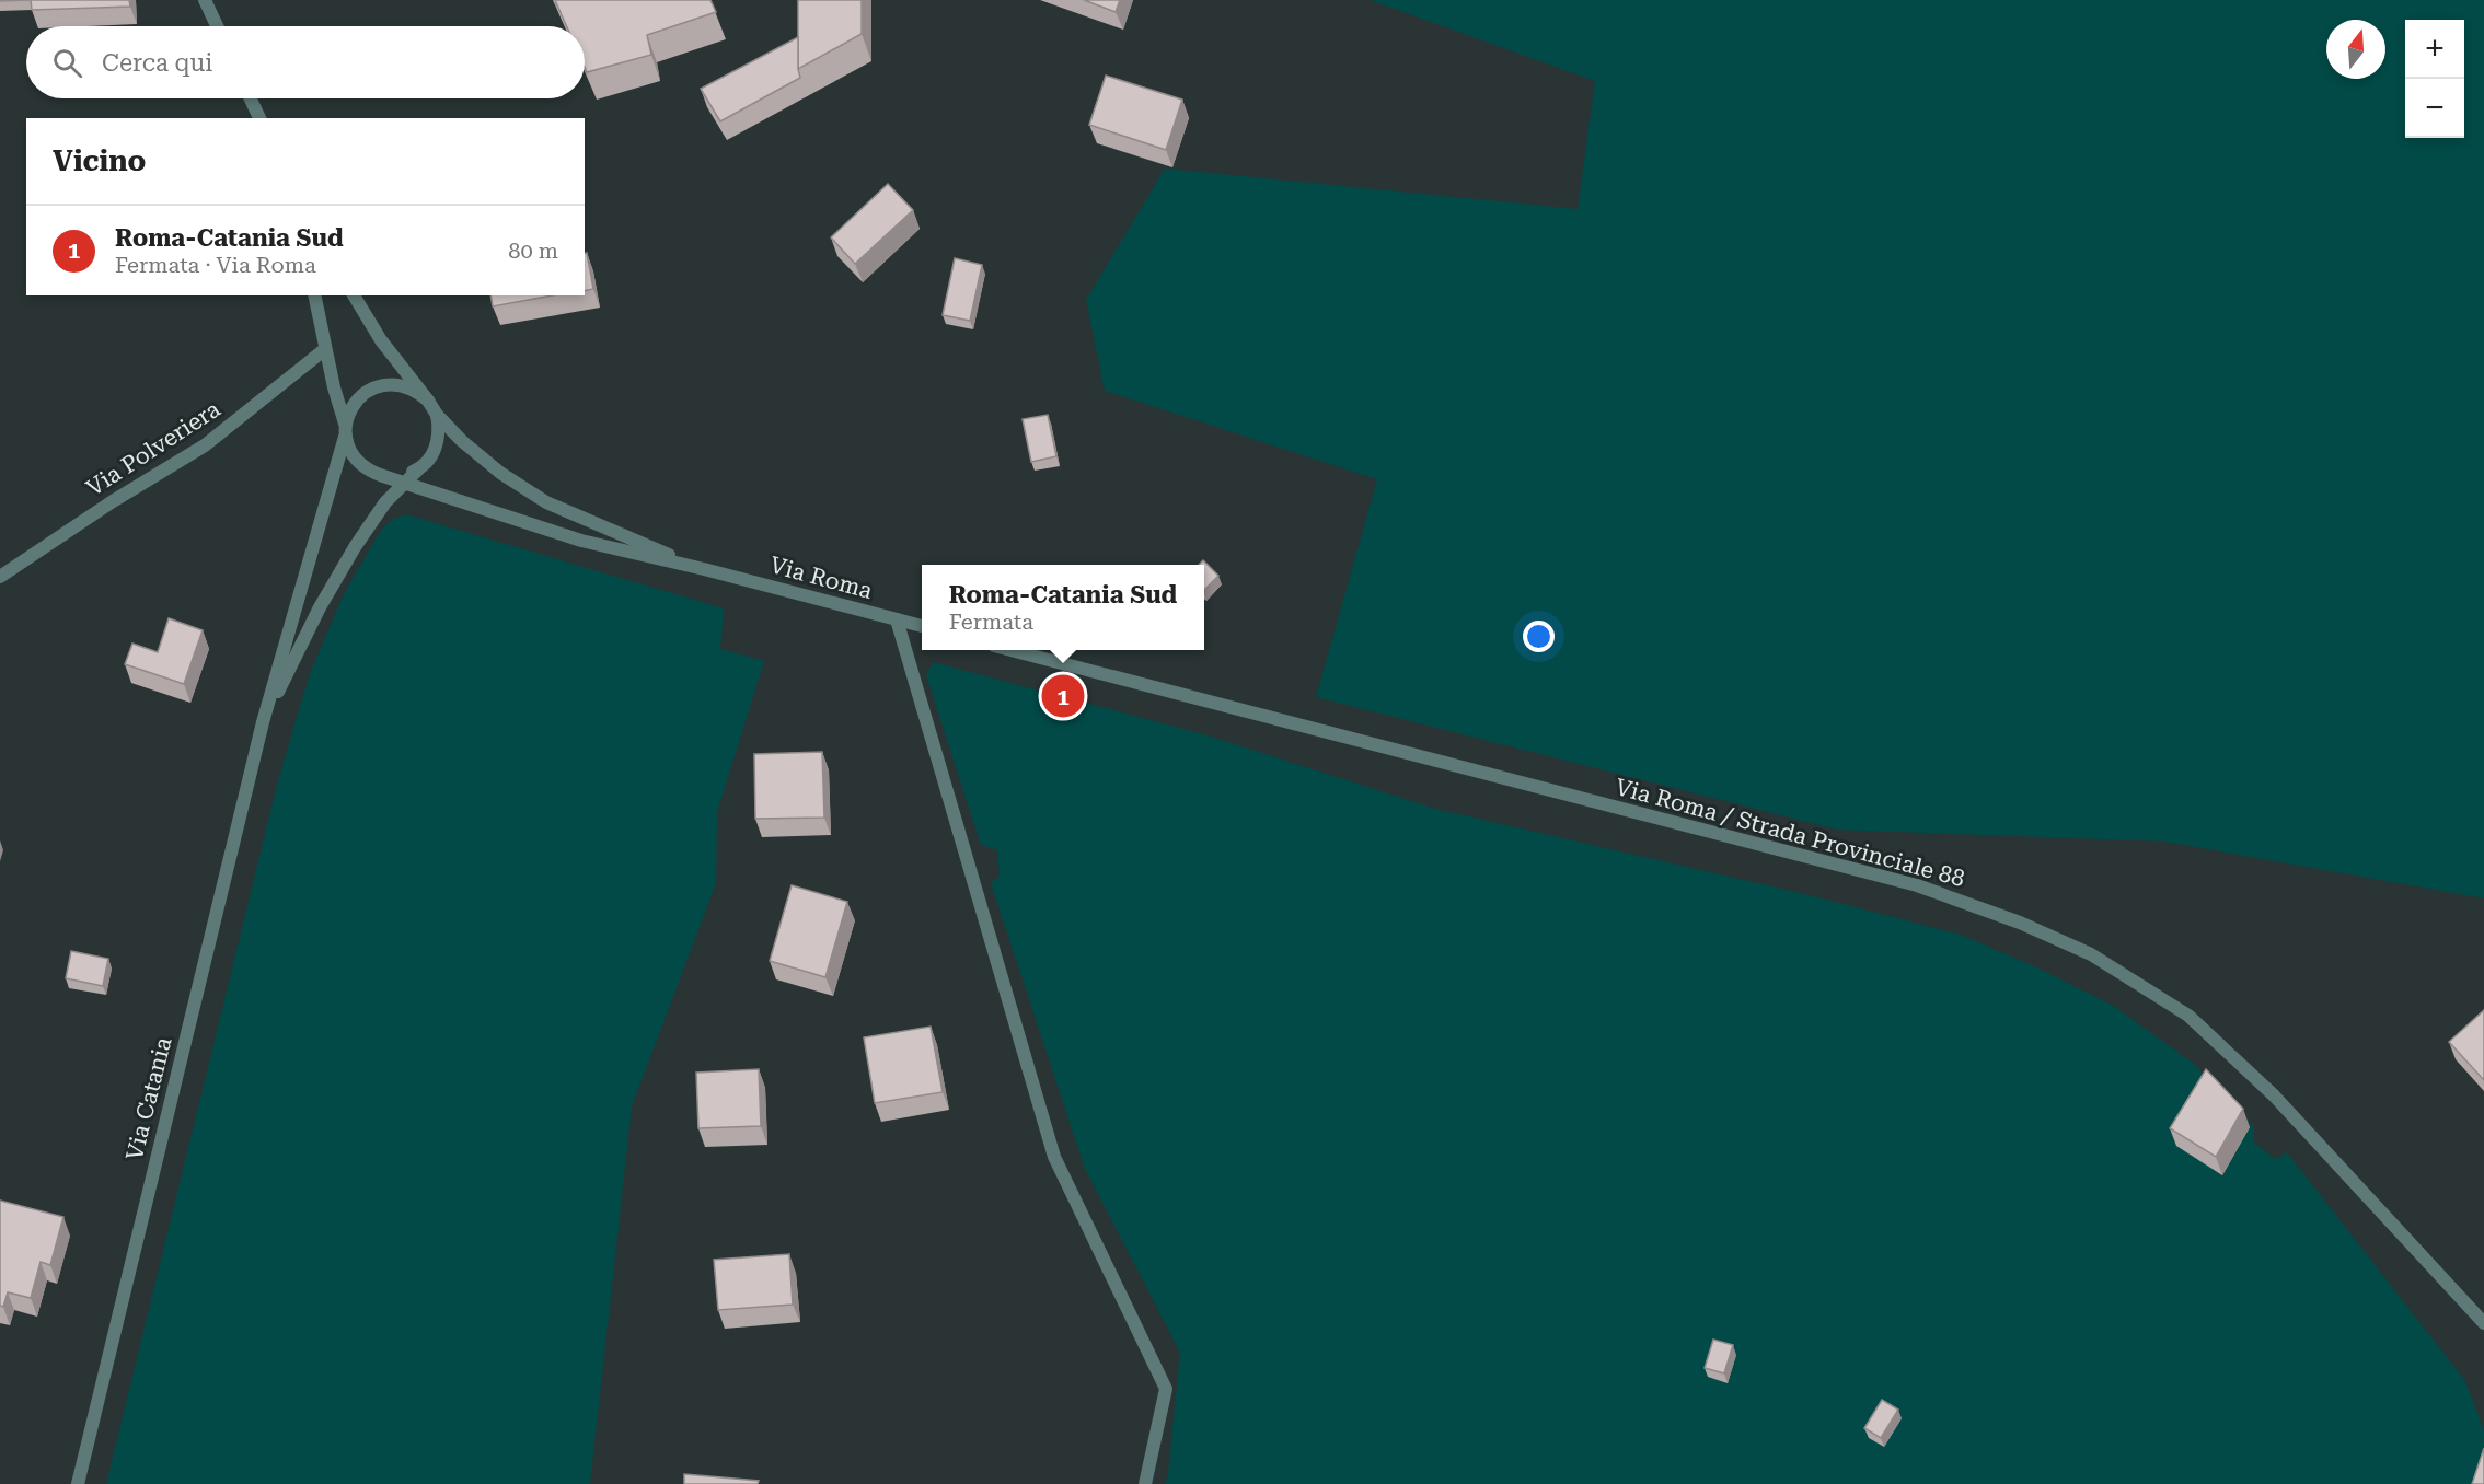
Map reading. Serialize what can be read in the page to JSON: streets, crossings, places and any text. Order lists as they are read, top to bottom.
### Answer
{
  "streets": {
    "street": [
      "Via Polveriera",
      "Via Roma",
      "Via Roma / Strada Provinciale 88",
      "Via Catania"
    ]
  },
  "north": "top",
  "page": {
    "map_buttons": ["+", "−"],
    "search": "Cerca qui",
    "heading": "Vicino",
    "list": [
      {
        "mark": "1",
        "name": "Roma-Catania Sud",
        "note": "Fermata · Via Roma",
        "value": "80 m"
      }
    ],
    "popup": ["Roma-Catania Sud", "Fermata"],
    "pins": "1"
  }
}
